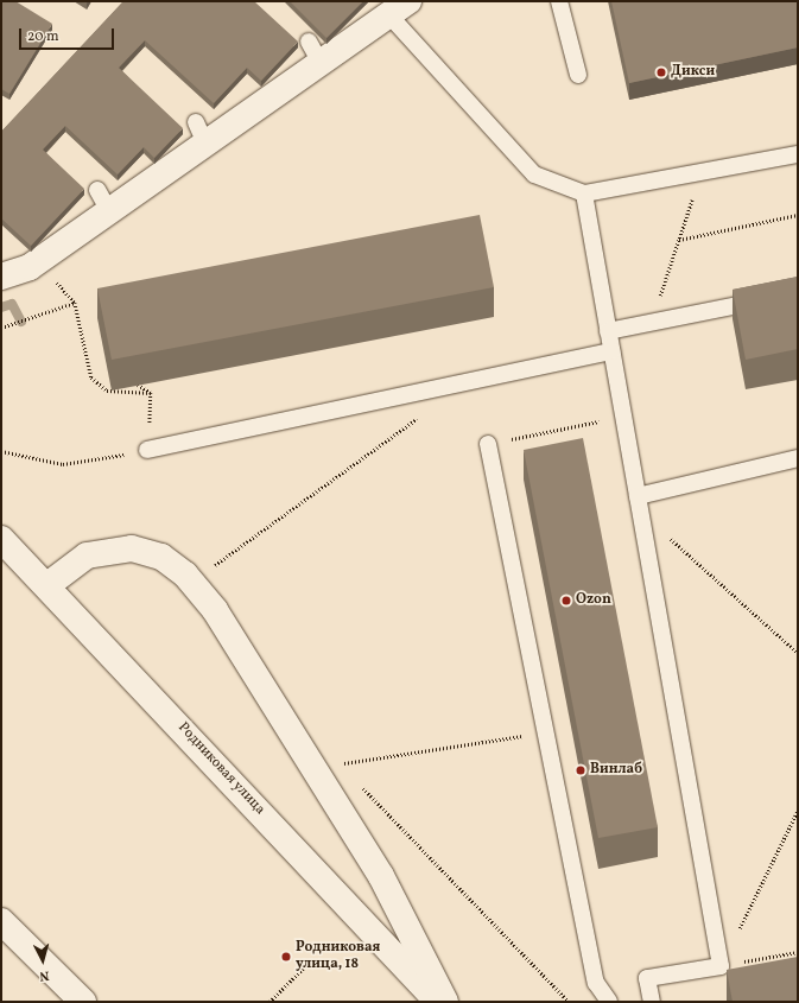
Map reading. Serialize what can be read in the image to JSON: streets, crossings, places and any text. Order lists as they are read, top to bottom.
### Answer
{
  "streets": {
    "main road": ["Родниковая улица"]
  },
  "places": [
    "Дикси",
    "Ozon",
    "Винлаб",
    "Родниковая улица, 18"
  ],
  "scale_bar": "20 m",
  "north": "bottom"
}
